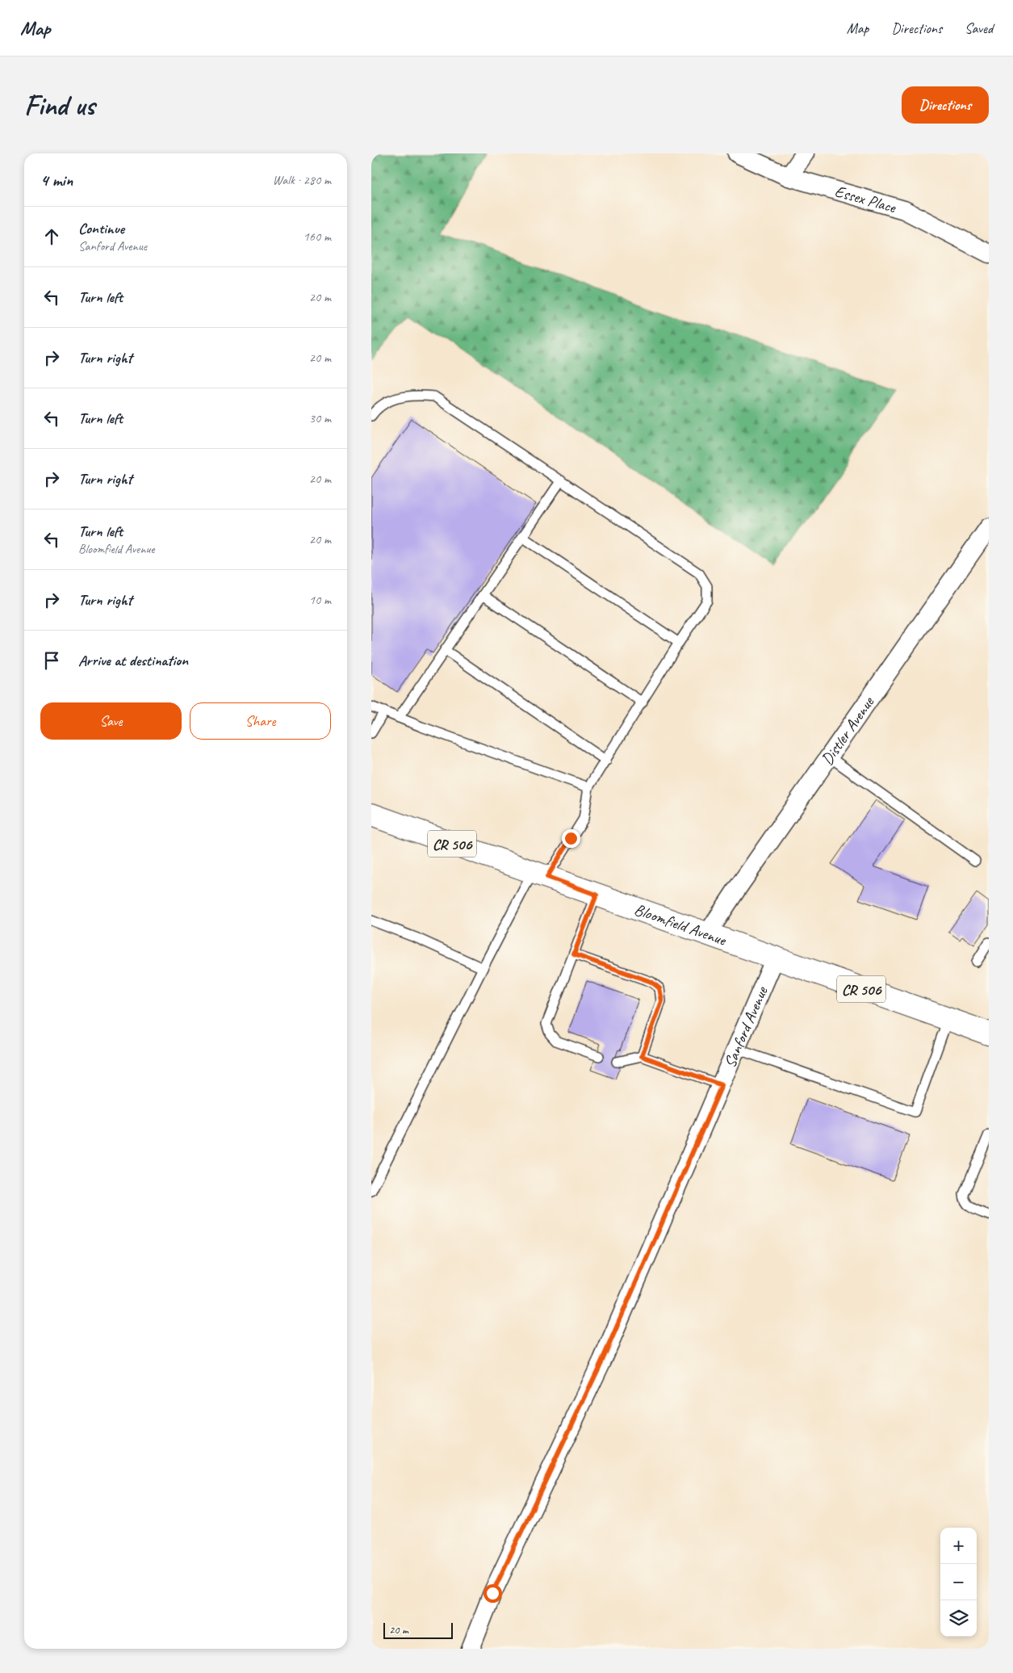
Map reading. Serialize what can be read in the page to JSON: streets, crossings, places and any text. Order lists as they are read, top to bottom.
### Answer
{
  "streets": {
    "main road": ["CR 506", "Bloomfield Avenue"],
    "street": ["Essex Place", "Distler Avenue", "Sanford Avenue"]
  },
  "crossings": [
    ["Distler Avenue", "Bloomfield Avenue"],
    ["Bloomfield Avenue", "Sanford Avenue"]
  ],
  "scale_bar": "20 m",
  "page": {
    "header": "Map",
    "nav": ["Map", "Directions", "Saved"],
    "buttons": [
      "Directions",
      ["Save", "Share"]
    ],
    "title": "Find us",
    "heading": ["4 min", "Walk · 280 m"],
    "list": [
      ["Continue", "Sanford Avenue", "160 m"],
      ["Turn left", "20 m"],
      ["Turn right", "20 m"],
      ["Turn left", "30 m"],
      ["Turn right", "20 m"],
      ["Turn left", "Bloomfield Avenue", "20 m"],
      ["Turn right", "10 m"],
      "Arrive at destination"
    ],
    "map_buttons": ["+", "−"],
    "scale": "20 m"
  }
}
